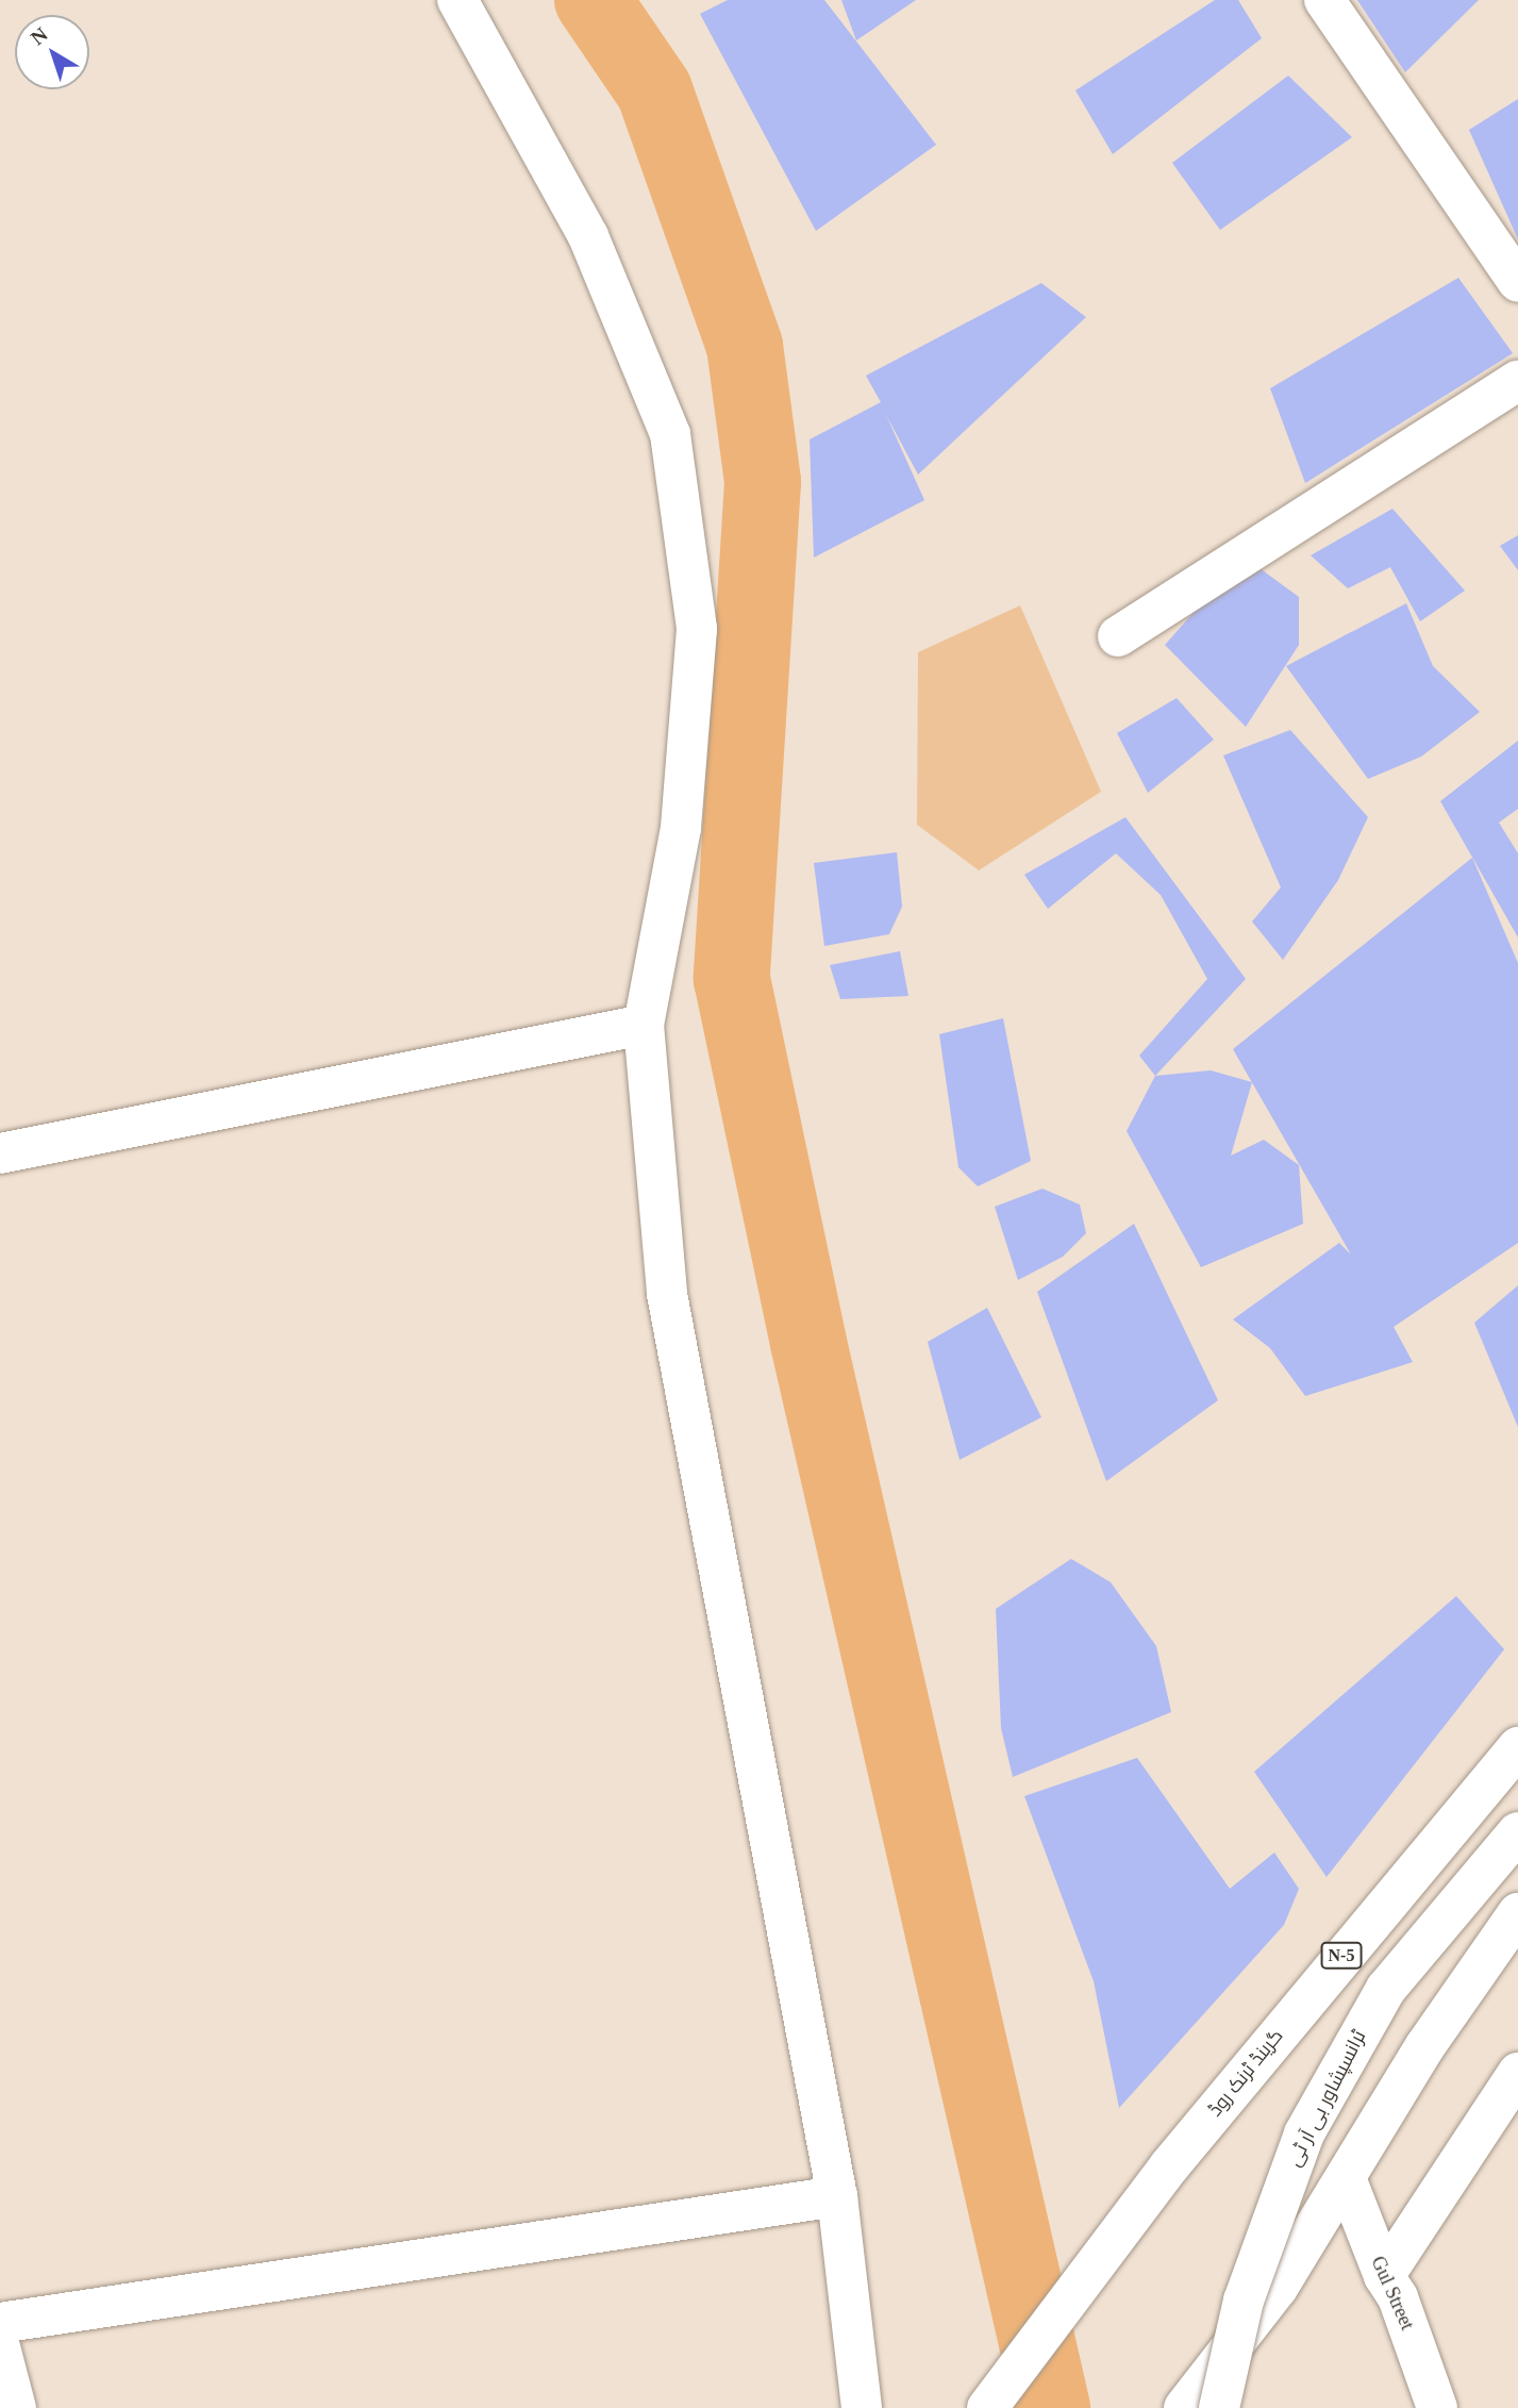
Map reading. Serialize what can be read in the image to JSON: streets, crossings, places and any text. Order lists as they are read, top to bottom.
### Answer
{
  "streets": {
    "main road": [
      "N-5",
      "گرینڈ ٹرنک روڈ",
      "ٹرانسپشاور بی آر ٹی",
      "Gul Street"
    ]
  },
  "north": "top left"
}
